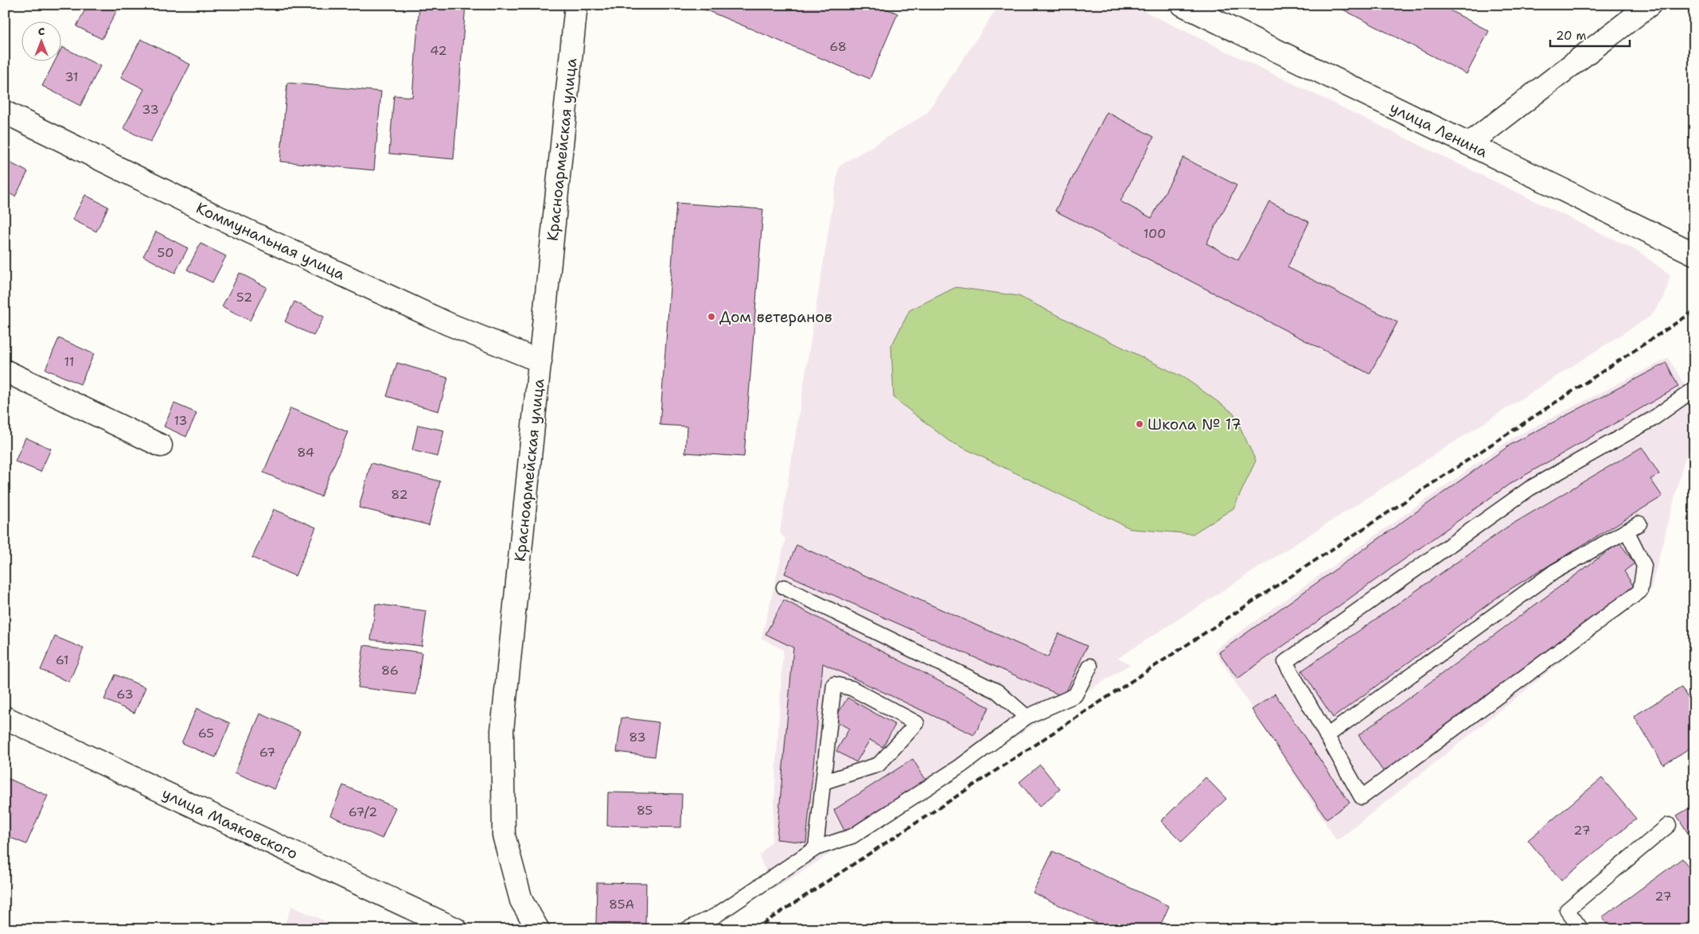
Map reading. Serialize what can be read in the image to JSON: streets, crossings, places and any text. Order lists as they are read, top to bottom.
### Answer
{
  "streets": {
    "street": [
      "улица Ленина",
      "Красноармейская улица",
      "Коммунальная улица",
      "улица Маяковского"
    ]
  },
  "crossings": [
    ["Красноармейская улица", "Коммунальная улица"]
  ],
  "places": ["Дом ветеранов", "Школа № 17"],
  "house_numbers": [
    "68",
    "42",
    "31",
    "33",
    "100",
    "50",
    "52",
    "11",
    "13",
    "84",
    "82",
    "61",
    "86",
    "63",
    "65",
    "83",
    "67",
    "85",
    "67/2",
    "27",
    "27",
    "85А"
  ],
  "scale_bar": "20 m",
  "north": "top"
}
